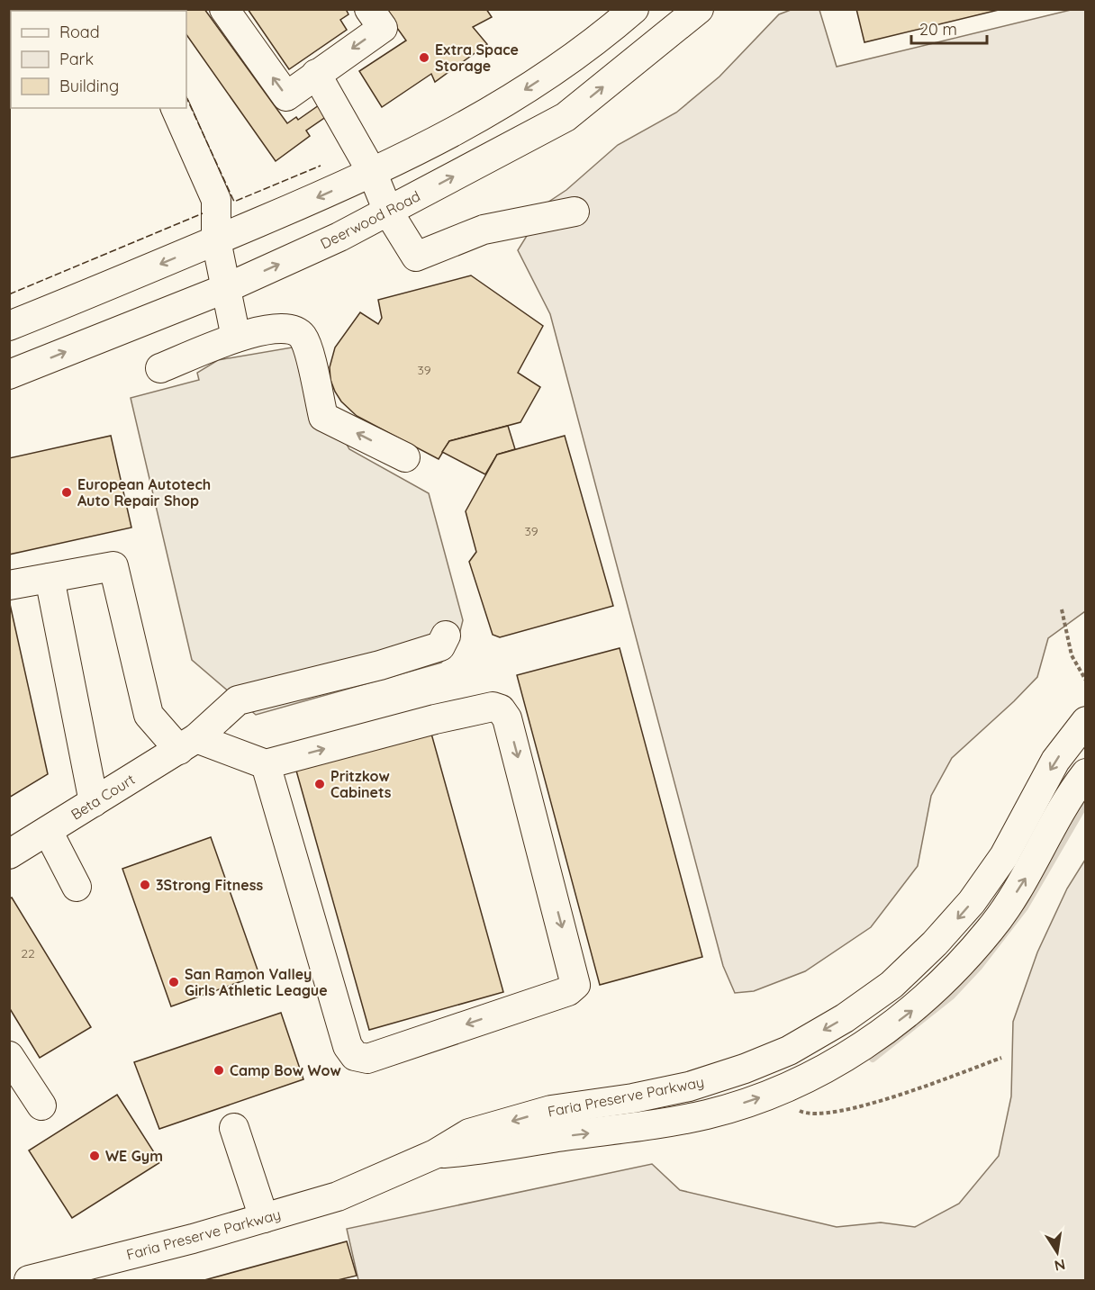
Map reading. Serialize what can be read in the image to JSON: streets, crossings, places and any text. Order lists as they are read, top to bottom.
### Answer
{
  "streets": {
    "street": ["Deerwood Road", "Beta Court", "Faria Preserve Parkway"]
  },
  "places": [
    "Extra Space Storage",
    "European Autotech Auto Repair Shop",
    "Pritzkow Cabinets",
    "3Strong Fitness",
    "San Ramon Valley Girls Athletic League",
    "Camp Bow Wow",
    "WE Gym"
  ],
  "house_numbers": ["39", "39", "22"],
  "legend": ["Road", "Park", "Building"],
  "scale_bar": "20 m",
  "north": "bottom"
}
